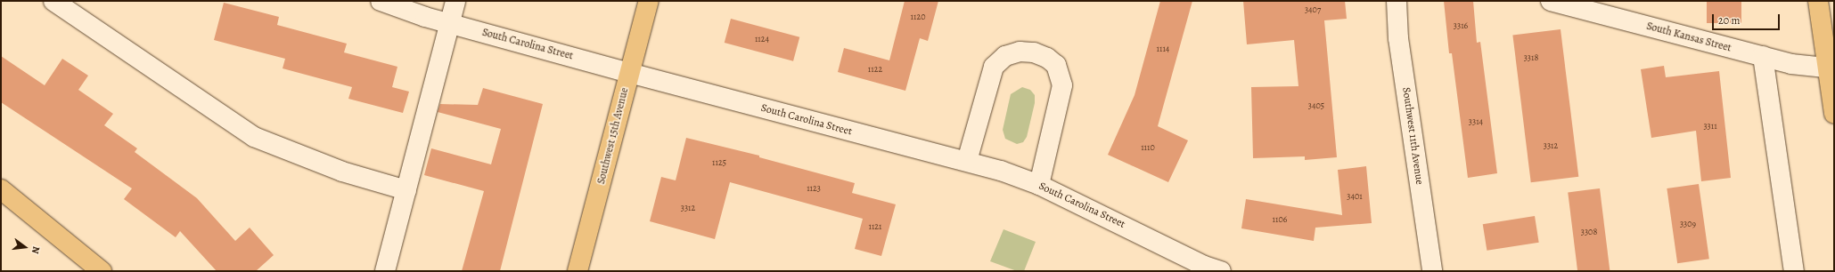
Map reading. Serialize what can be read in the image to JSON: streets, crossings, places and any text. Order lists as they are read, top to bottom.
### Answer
{
  "streets": {
    "main road": ["Southwest 15th Avenue"],
    "street": ["South Kansas Street", "South Carolina Street", "Southwest 11th Avenue"]
  },
  "crossings": [
    ["South Carolina Street", "Southwest 15th Avenue"]
  ],
  "house_numbers": [
    "3407",
    "1120",
    "3316",
    "1124",
    "1114",
    "3318",
    "1122",
    "3405",
    "3314",
    "3311",
    "3312",
    "1110",
    "1125",
    "1123",
    "3401",
    "3312",
    "1106",
    "3309",
    "1121",
    "3308"
  ],
  "scale_bar": "20 m",
  "north": "right"
}
